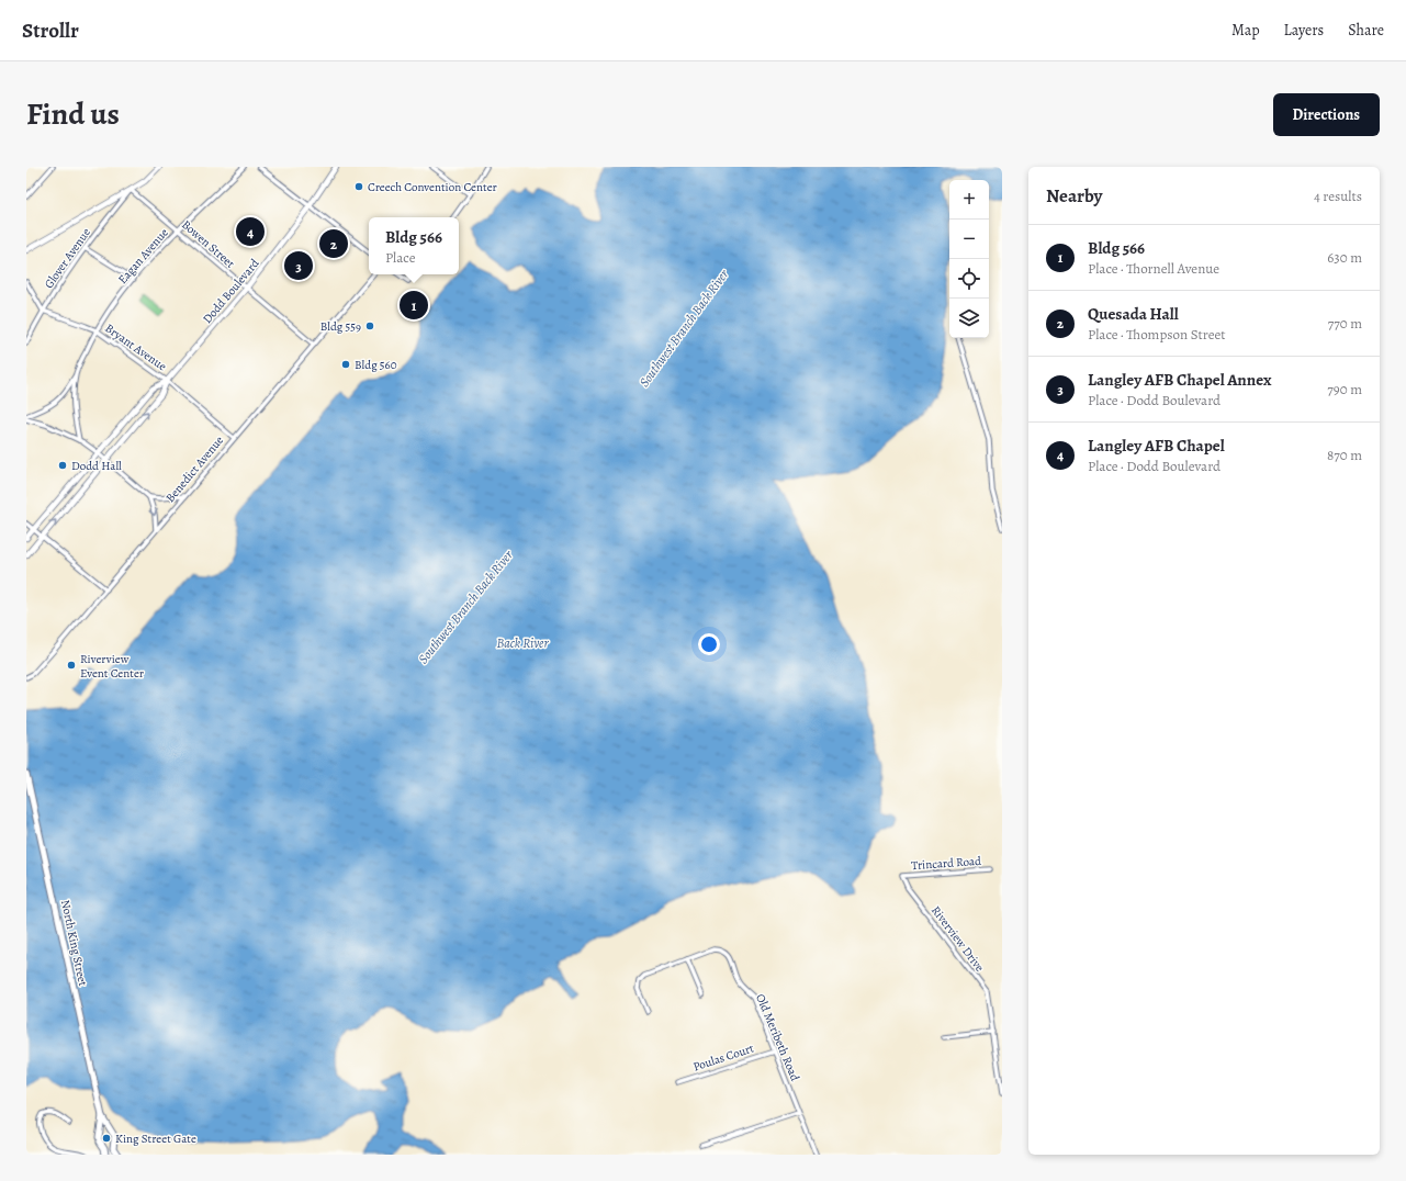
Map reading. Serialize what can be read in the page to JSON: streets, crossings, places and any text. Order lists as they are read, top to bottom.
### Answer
{
  "streets": {
    "main road": ["North King Street"],
    "street": [
      "Bowen Street",
      "Eagan Avenue",
      "Glover Avenue",
      "Dodd Boulevard",
      "Bryant Avenue",
      "Benedict Avenue",
      "Trincard Road",
      "Riverview Drive",
      "Old Meribeth Road",
      "Poulas Court"
    ]
  },
  "crossings": [
    ["Bowen Street", "Eagan Avenue"],
    ["Bowen Street", "Glover Avenue"],
    ["Bowen Street", "Dodd Boulevard"],
    ["Bowen Street", "Benedict Avenue"],
    ["Eagan Avenue", "Bryant Avenue"],
    ["Glover Avenue", "Bryant Avenue"],
    ["Dodd Boulevard", "Bryant Avenue"],
    ["Bryant Avenue", "Benedict Avenue"],
    ["Trincard Road", "Riverview Drive"],
    ["Old Meribeth Road", "Poulas Court"]
  ],
  "water": ["Southwest Branch Back River", "Back River"],
  "places": [
    "Creech Convention Center",
    "Bldg 559",
    "Bldg 560",
    "Dodd Hall",
    "Riverview Event Center",
    "King Street Gate"
  ],
  "page": {
    "header": "Strollr",
    "nav": ["Map", "Layers", "Share"],
    "title": "Find us",
    "buttons": "Directions",
    "heading": ["Nearby", "4 results"],
    "map_buttons": ["+", "−"],
    "pins": [
      "4",
      "2",
      "3",
      "1"
    ],
    "popup": ["Bldg 566", "Place"],
    "list": [
      {
        "mark": "1",
        "name": "Bldg 566",
        "note": "Place · Thornell Avenue",
        "value": "630 m"
      },
      {
        "mark": "2",
        "name": "Quesada Hall",
        "note": "Place · Thompson Street",
        "value": "770 m"
      },
      {
        "mark": "3",
        "name": "Langley AFB Chapel Annex",
        "note": "Place · Dodd Boulevard",
        "value": "790 m"
      },
      {
        "mark": "4",
        "name": "Langley AFB Chapel",
        "note": "Place · Dodd Boulevard",
        "value": "870 m"
      }
    ]
  }
}
